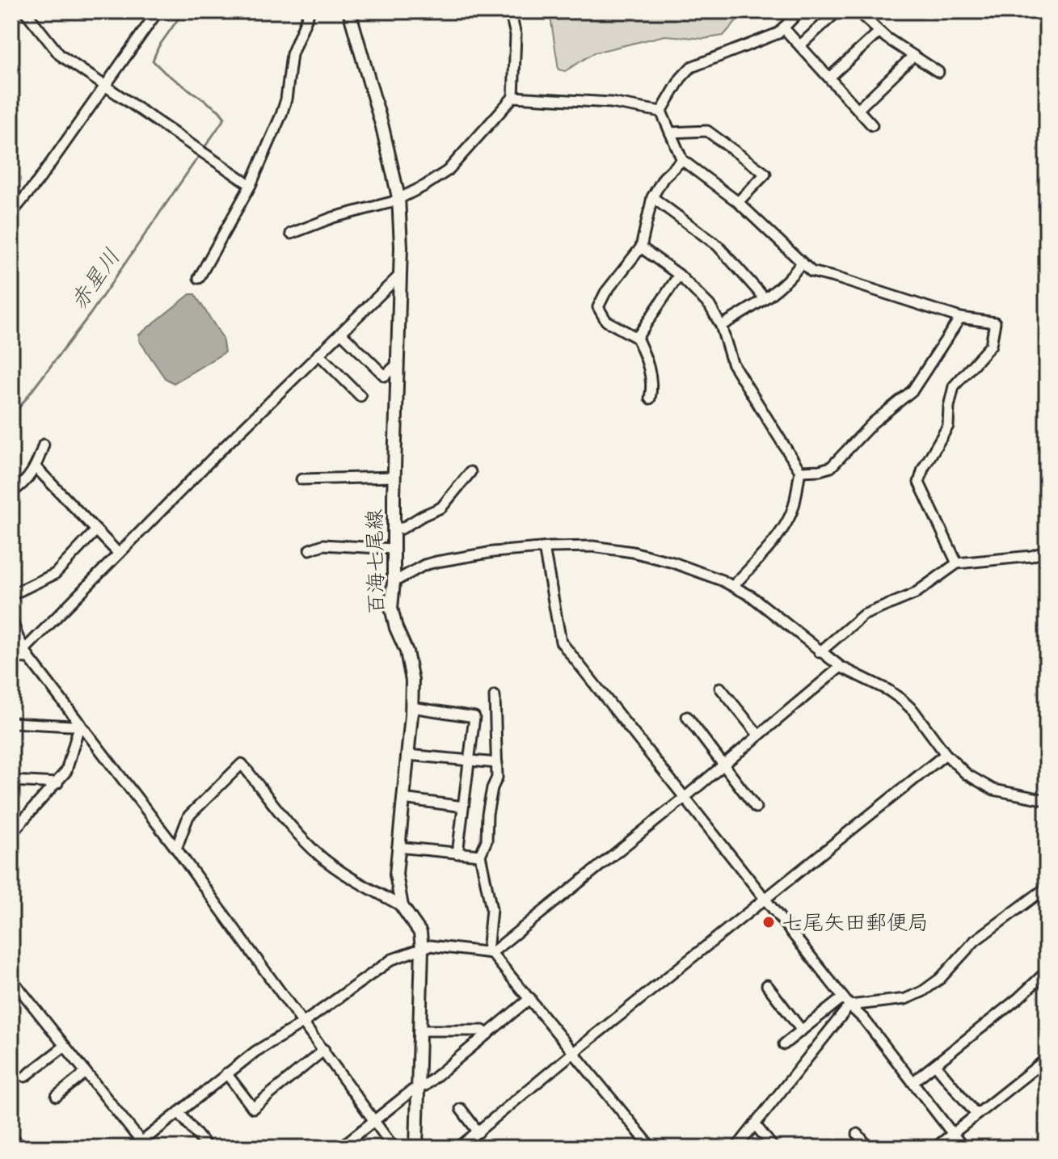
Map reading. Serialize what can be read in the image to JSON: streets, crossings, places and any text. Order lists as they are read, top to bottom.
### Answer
{
  "streets": {
    "main road": ["百海七尾線"]
  },
  "water": ["赤星川"],
  "places": ["七尾矢田郵便局"]
}
